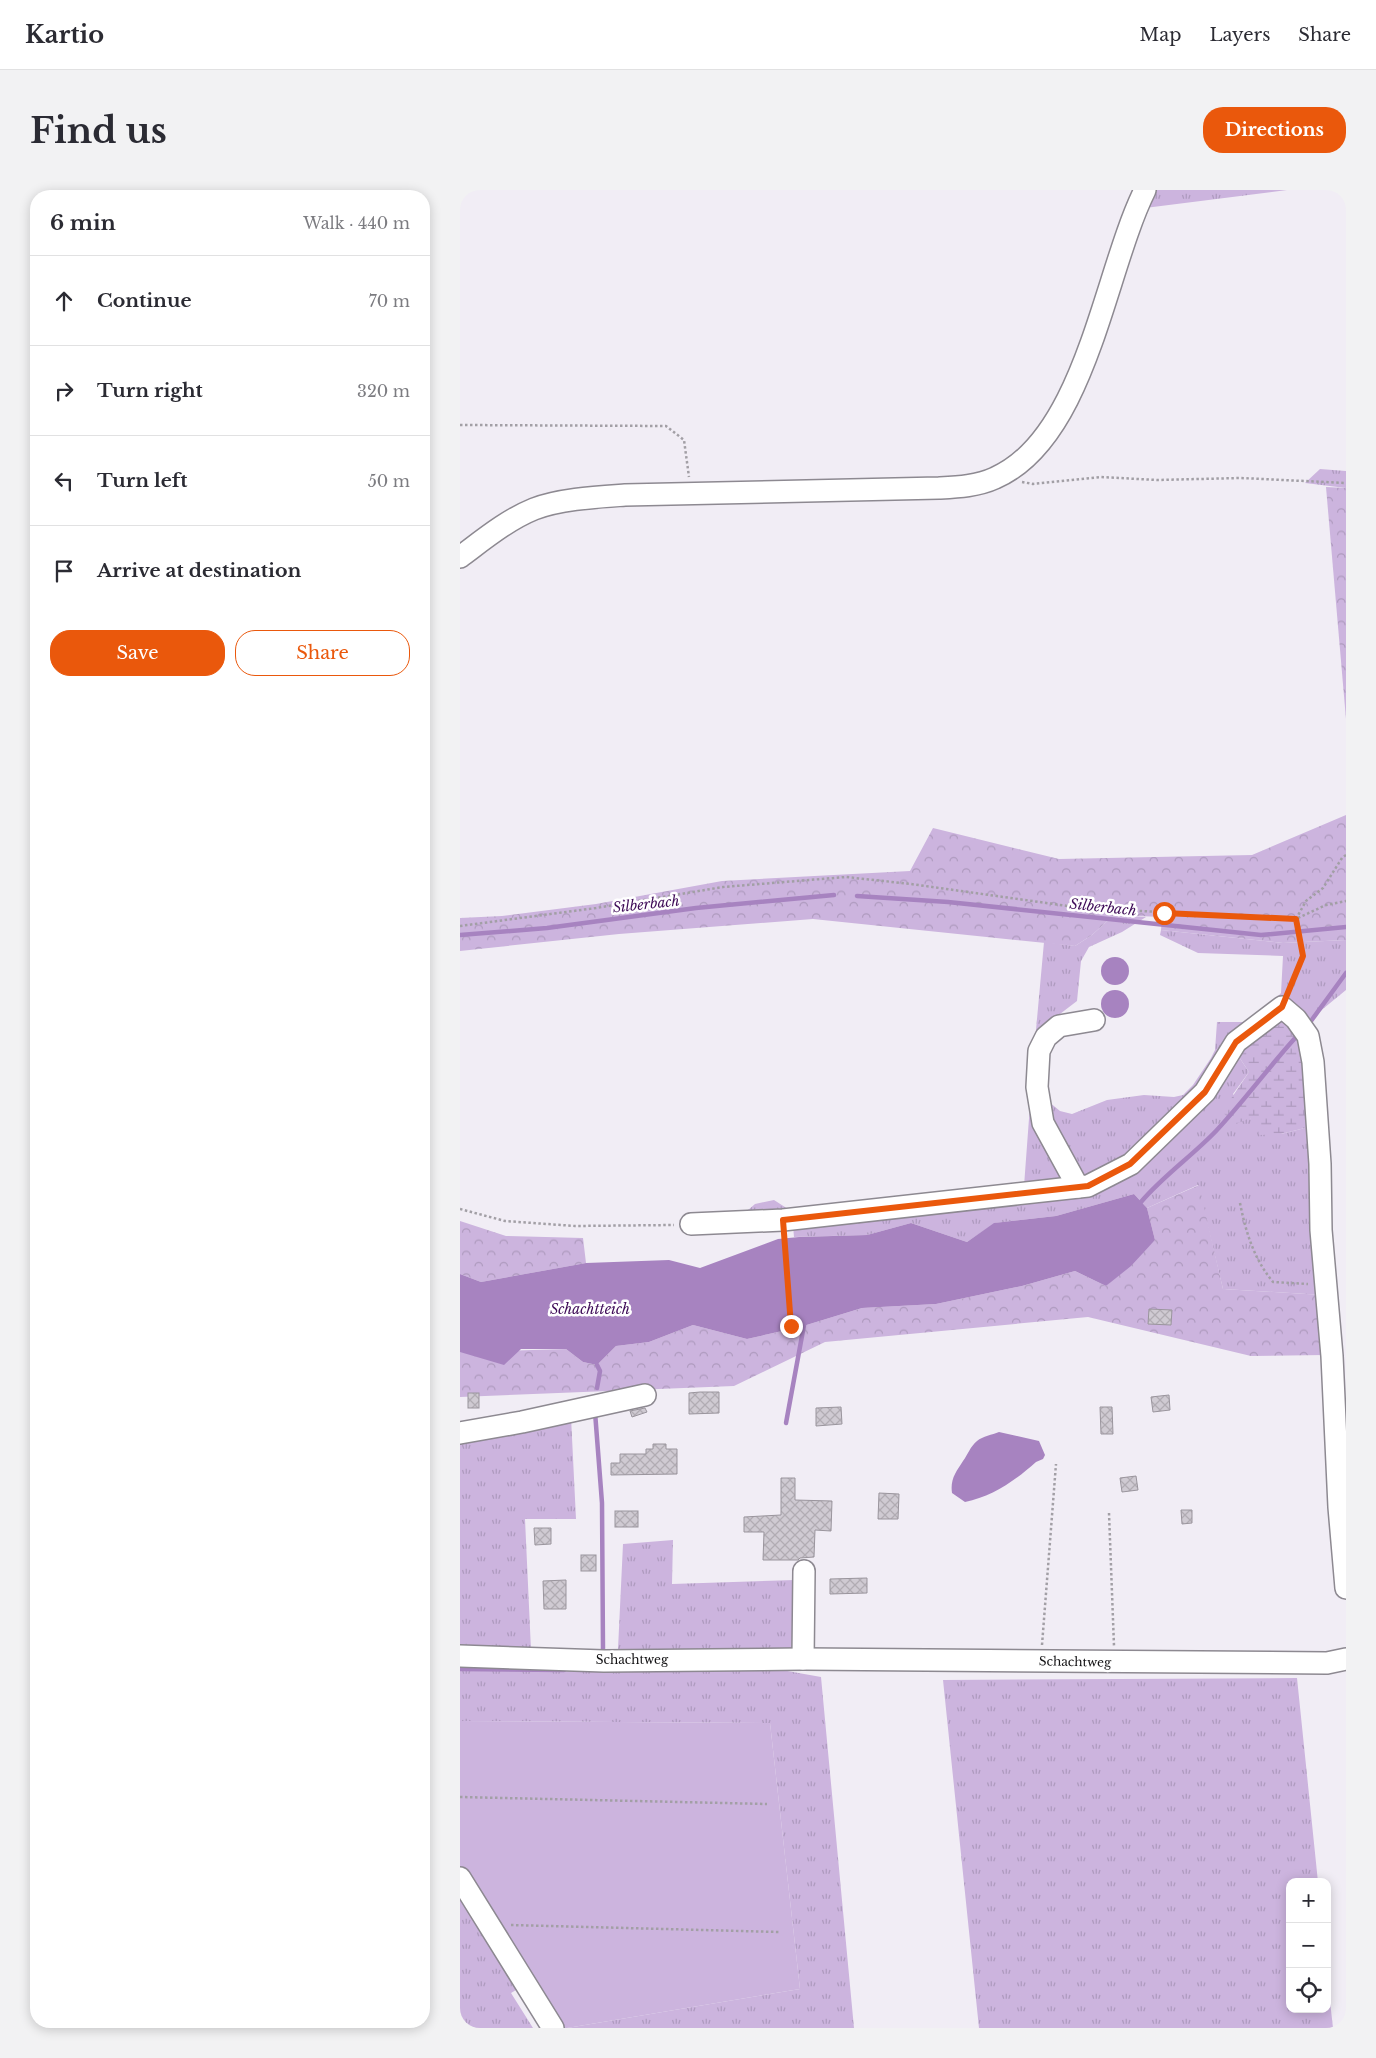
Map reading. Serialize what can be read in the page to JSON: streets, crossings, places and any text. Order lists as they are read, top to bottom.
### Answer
{
  "streets": {
    "street": ["Schachtweg"]
  },
  "water": ["Silberbach", "Schachtteich"],
  "page": {
    "header": "Kartio",
    "nav": ["Map", "Layers", "Share"],
    "buttons": [
      "Directions",
      ["Save", "Share"]
    ],
    "title": "Find us",
    "heading": ["6 min", "Walk · 440 m"],
    "list": [
      ["Continue", "70 m"],
      ["Turn right", "320 m"],
      ["Turn left", "50 m"],
      "Arrive at destination"
    ],
    "map_buttons": ["+", "−"]
  }
}
